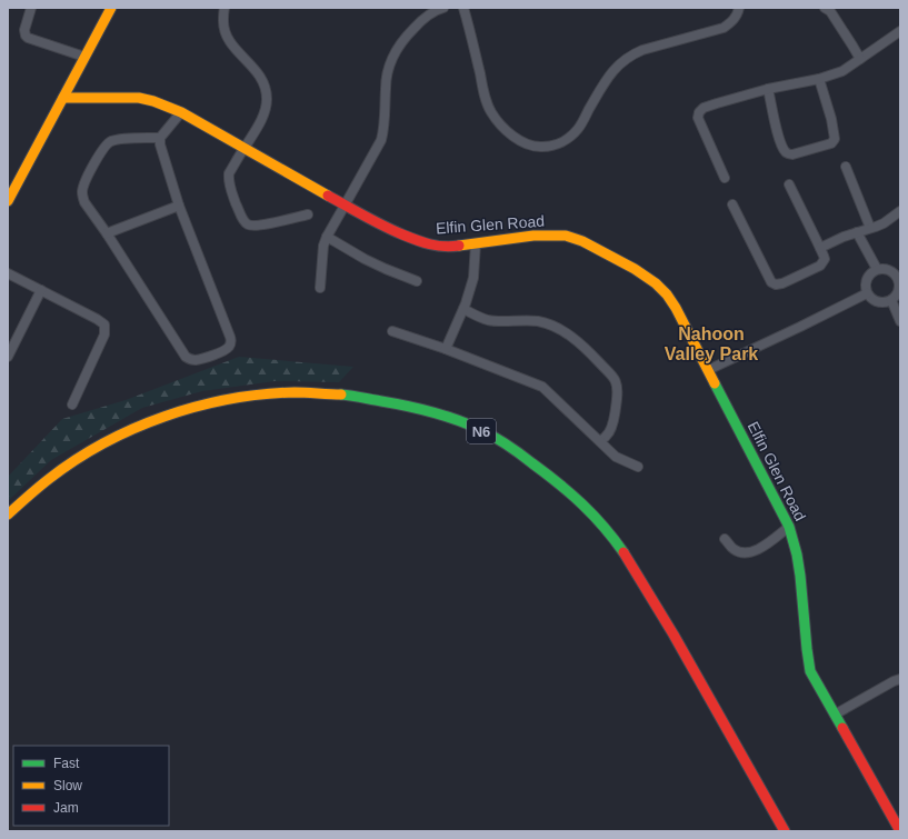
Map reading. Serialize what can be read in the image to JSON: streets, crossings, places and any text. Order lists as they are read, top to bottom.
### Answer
{
  "streets": {
    "main road": ["Elfin Glen Road", "N6"]
  },
  "districts": ["Nahoon Valley Park"],
  "legend": ["Fast", "Slow", "Jam"]
}
